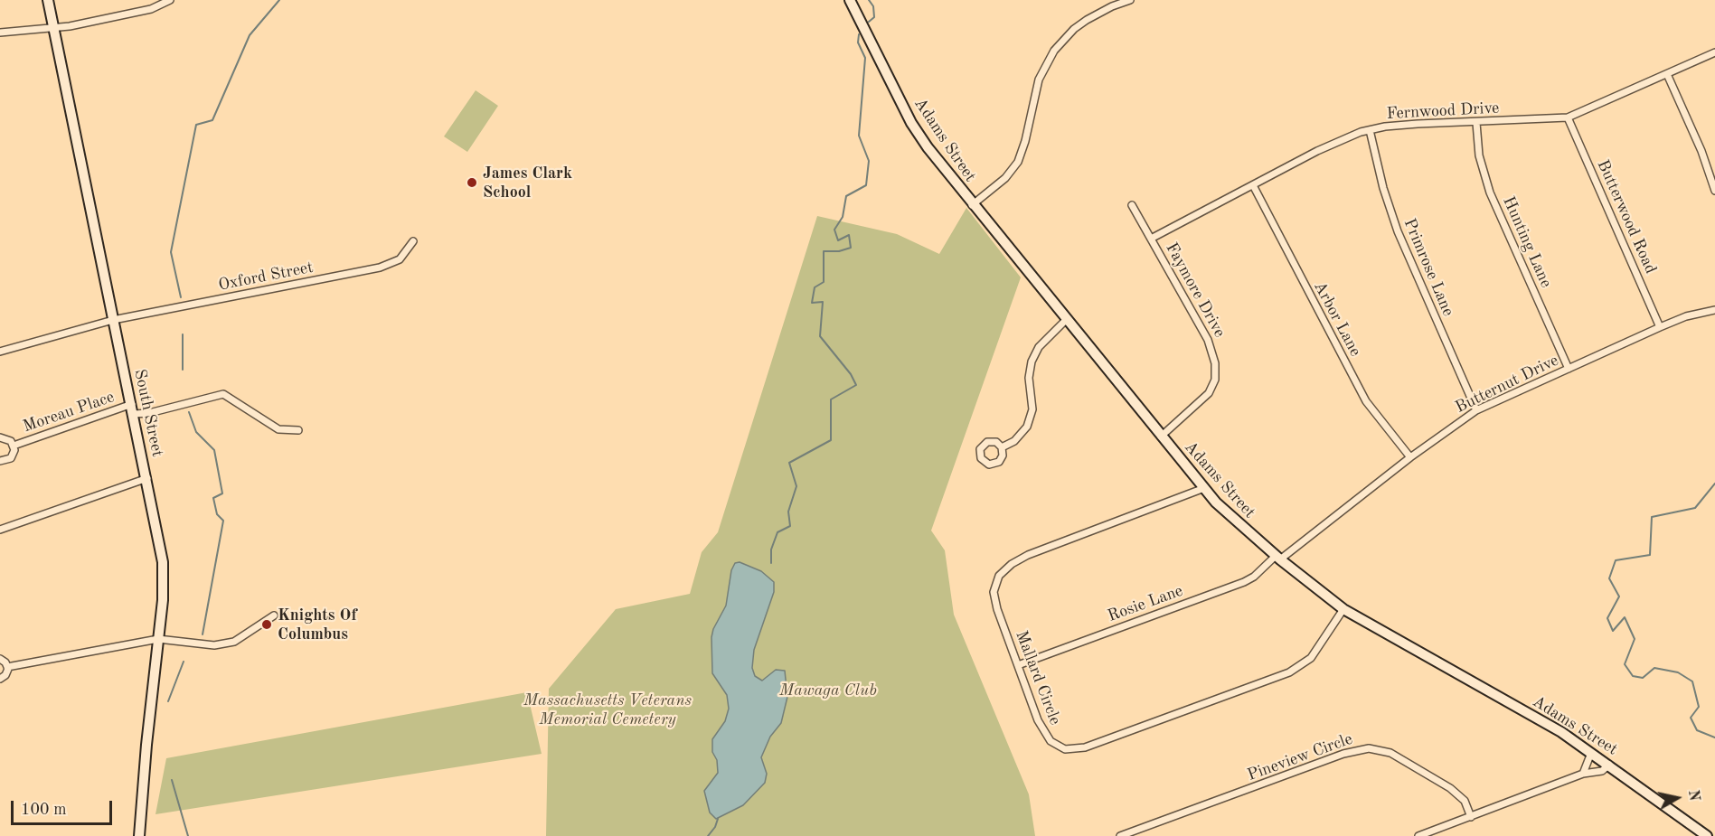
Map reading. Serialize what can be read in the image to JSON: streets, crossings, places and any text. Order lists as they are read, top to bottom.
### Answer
{
  "streets": {
    "street": [
      "Fernwood Drive",
      "Adams Street",
      "Butterwood Road",
      "Hunting Lane",
      "Primrose Lane",
      "Oxford Street",
      "Faymore Drive",
      "Arbor Lane",
      "Butternut Drive",
      "Moreau Place",
      "South Street",
      "Rosie Lane",
      "Mallard Circle",
      "Pineview Circle"
    ]
  },
  "crossings": [
    ["Fernwood Drive", "Butterwood Road"],
    ["Fernwood Drive", "Hunting Lane"],
    ["Fernwood Drive", "Primrose Lane"],
    ["Fernwood Drive", "Faymore Drive"],
    ["Fernwood Drive", "Arbor Lane"],
    ["Adams Street", "Faymore Drive"],
    ["Adams Street", "Butternut Drive"],
    ["Adams Street", "Rosie Lane"],
    ["Adams Street", "Mallard Circle"],
    ["Butterwood Road", "Butternut Drive"],
    ["Hunting Lane", "Butternut Drive"],
    ["Primrose Lane", "Butternut Drive"],
    ["Oxford Street", "South Street"],
    ["Arbor Lane", "Butternut Drive"],
    ["Butternut Drive", "Rosie Lane"],
    ["Moreau Place", "South Street"],
    ["Rosie Lane", "Mallard Circle"]
  ],
  "parks": ["Mawaga Club", "Massachusetts Veterans Memorial Cemetery"],
  "places": ["James Clark School", "Knights Of Columbus"],
  "scale_bar": "100 m",
  "north": "right"
}
